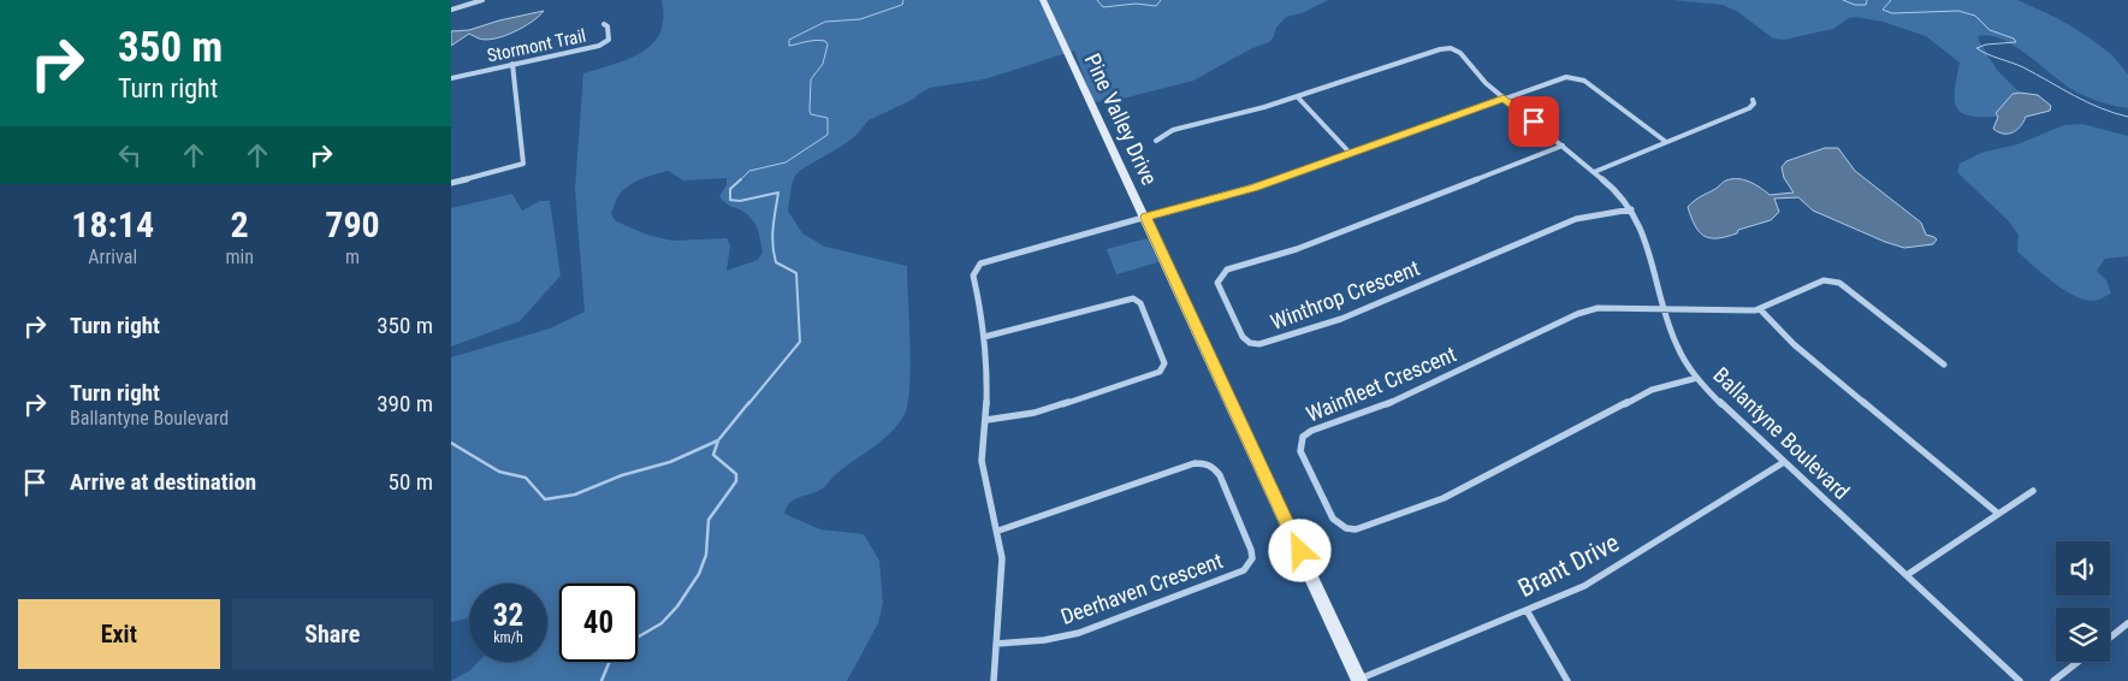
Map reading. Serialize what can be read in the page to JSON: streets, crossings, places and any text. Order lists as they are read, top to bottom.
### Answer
{
  "streets": {
    "street": [
      "Stormont Trail",
      "Pine Valley Drive",
      "Winthrop Crescent",
      "Wainfleet Crescent",
      "Ballantyne Boulevard",
      "Brant Drive",
      "Deerhaven Crescent"
    ]
  },
  "crossings": [
    ["Pine Valley Drive", "Brant Drive"],
    ["Winthrop Crescent", "Ballantyne Boulevard"],
    ["Wainfleet Crescent", "Ballantyne Boulevard"],
    ["Ballantyne Boulevard", "Brant Drive"]
  ],
  "page": {
    "turn": ["350 m", "Turn right"],
    "eta": [
      "18:14",
      "Arrival",
      "2",
      "min",
      "790",
      "m"
    ],
    "list": [
      {
        "name": "Turn right",
        "value": "350 m"
      },
      {
        "name": "Turn right",
        "note": "Ballantyne Boulevard",
        "value": "390 m"
      },
      {
        "name": "Arrive at destination",
        "value": "50 m"
      }
    ],
    "speed": "32 km/h",
    "limit": "40",
    "buttons": ["Exit", "Share"]
  }
}
